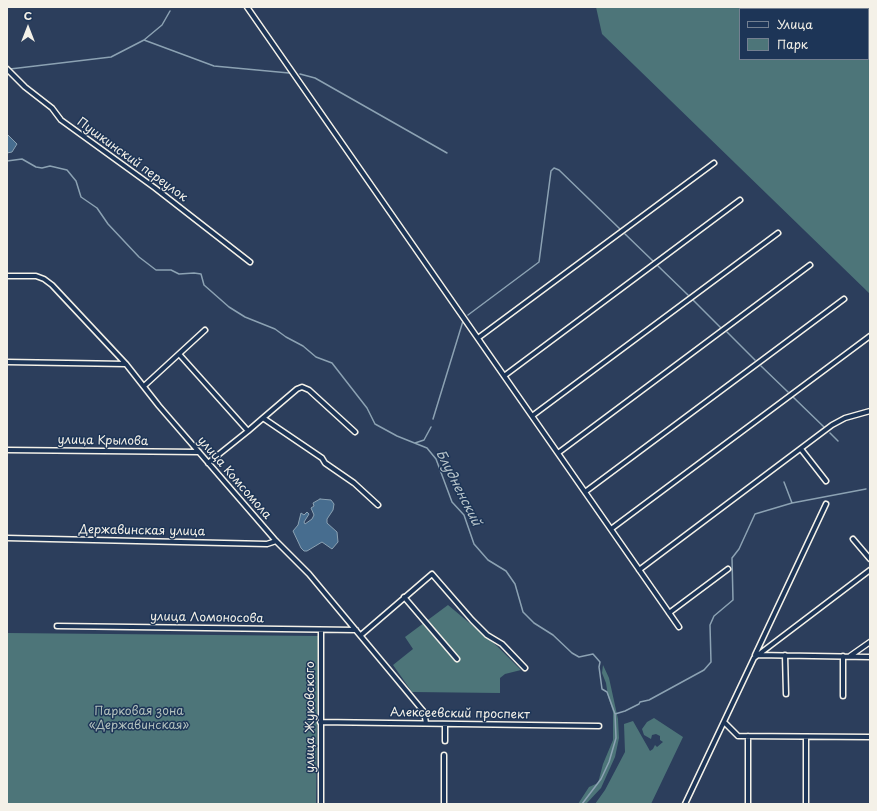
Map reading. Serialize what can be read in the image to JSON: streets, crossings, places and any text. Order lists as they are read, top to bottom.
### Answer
{
  "streets": {
    "street": [
      "Пушкинский переулок",
      "улица Крылова",
      "улица Комсомола",
      "Державинская улица",
      "улица Ломоносова",
      "Алексеевский проспект",
      "улица Жуковского"
    ]
  },
  "crossings": [
    ["улица Крылова", "улица Комсомола"],
    ["улица Комсомола", "Державинская улица"],
    ["улица Комсомола", "улица Ломоносова"],
    ["улица Комсомола", "Алексеевский проспект"],
    ["улица Ломоносова", "улица Жуковского"],
    ["Алексеевский проспект", "улица Жуковского"]
  ],
  "water": ["Блудненский"],
  "parks": ["Парковая зона «Державинская»"],
  "legend": ["Улица", "Парк"],
  "north": "top"
}
